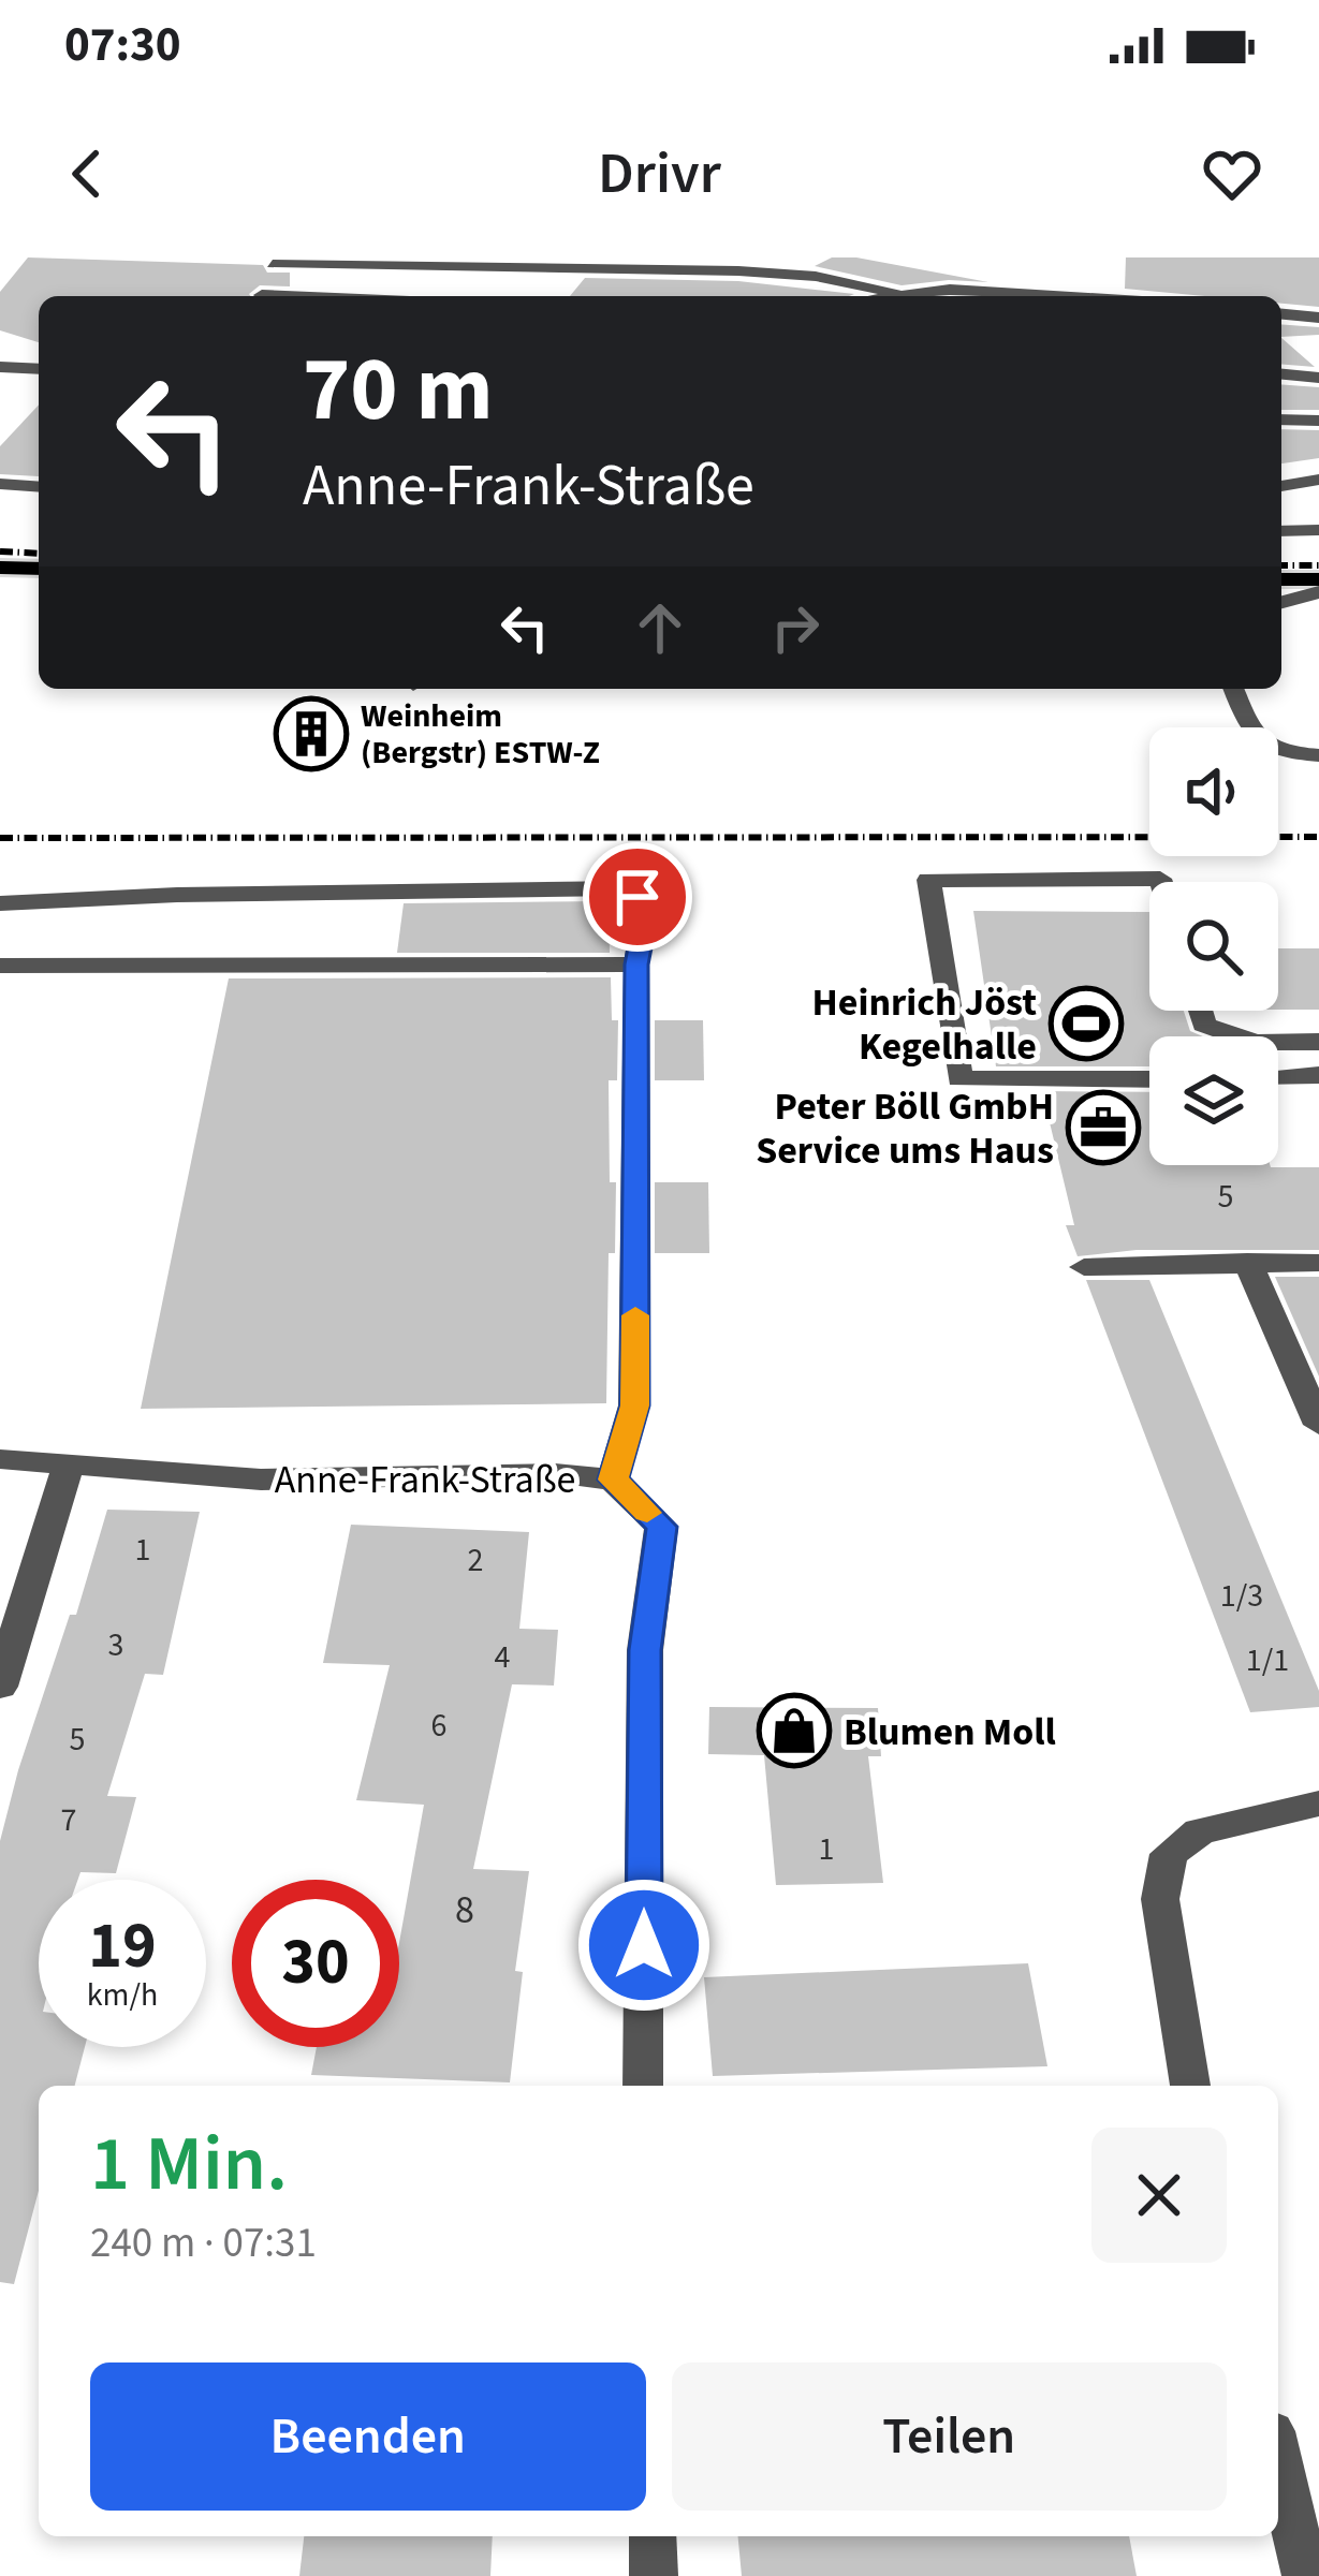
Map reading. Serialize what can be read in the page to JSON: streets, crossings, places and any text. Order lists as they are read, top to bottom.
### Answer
{
  "streets": {
    "street": ["Anne-Frank-Straße"]
  },
  "places": {
    "building": ["Weinheim (Bergstr) ESTW-Z"],
    "sports": ["Heinrich Jöst Kegelhalle"],
    "office": ["Peter Böll GmbH Service ums Haus"],
    "shop": ["Blumen Moll"]
  },
  "house_numbers": [
    "5",
    "1",
    "2",
    "1/3",
    "3",
    "4",
    "1/1",
    "6",
    "5",
    "7",
    "1",
    "8"
  ],
  "page": {
    "status": "07:30",
    "header": "Drivr",
    "turn": ["70 m", "Anne-Frank-Straße"],
    "speed": "19 km/h",
    "limit": "30",
    "heading": ["1 Min.", "240 m · 07:31"],
    "buttons": ["Beenden", "Teilen"]
  }
}
